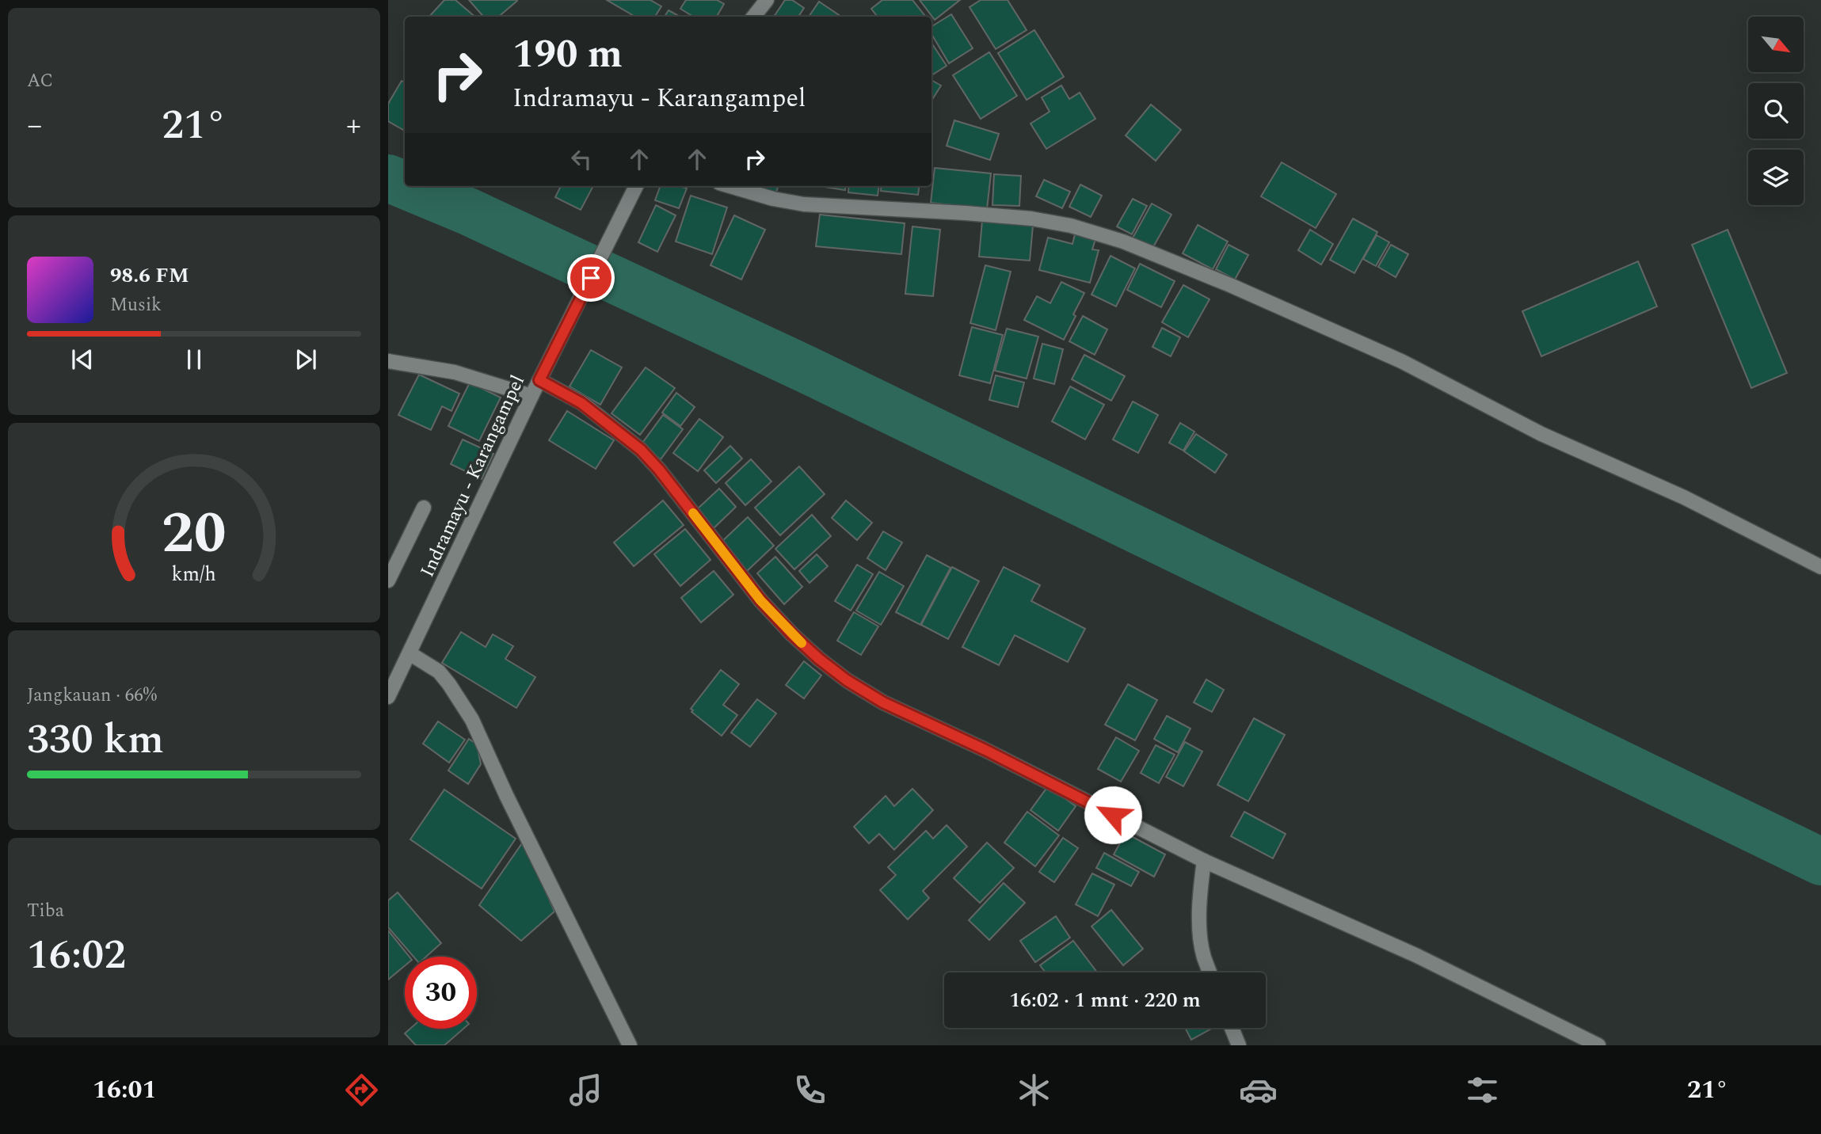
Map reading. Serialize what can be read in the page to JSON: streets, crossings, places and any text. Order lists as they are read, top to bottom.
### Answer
{
  "streets": {
    "street": ["Indramayu - Karangampel"]
  },
  "north": "bottom right",
  "page": {
    "tile": [
      "AC",
      ["Jangkauan · 66%", "330 km"],
      ["Tiba", "16:02"]
    ],
    "turn": ["190 m", "Indramayu - Karangampel"],
    "heat": ["−", "21°", "+"],
    "song": ["98.6 FM", "Musik"],
    "limit": "30",
    "trip": "16:02 · 1 mnt · 220 m",
    "tabs": ["16:01", "21°"],
    "gauge": ["20", "km/h"]
  }
}
